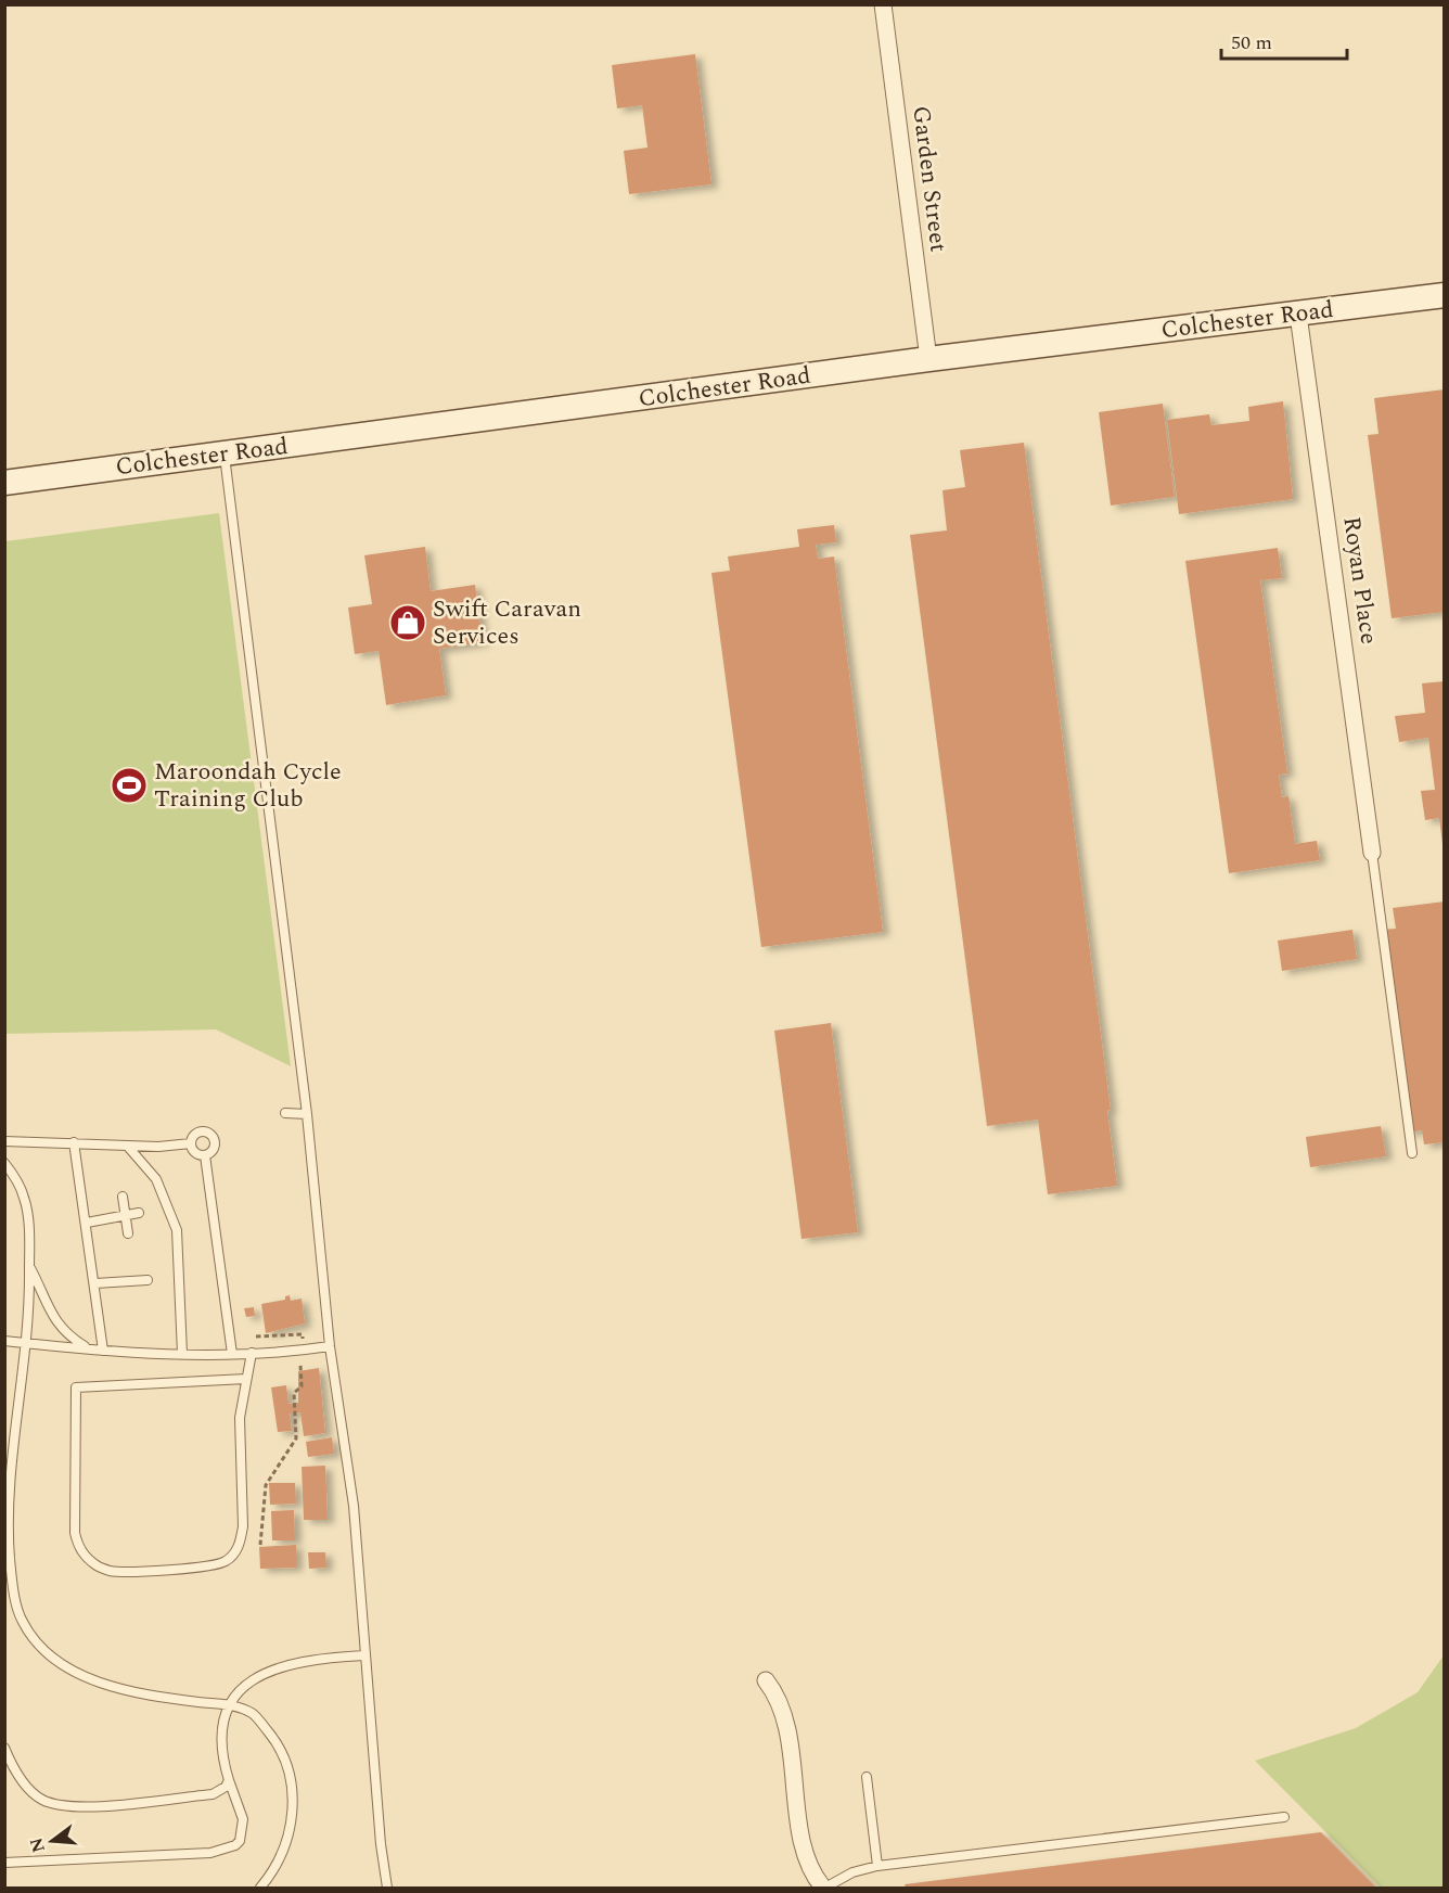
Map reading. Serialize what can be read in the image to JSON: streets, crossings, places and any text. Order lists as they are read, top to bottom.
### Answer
{
  "streets": {
    "main road": ["Colchester Road"],
    "street": ["Garden Street", "Royan Place"]
  },
  "crossings": [
    ["Garden Street", "Colchester Road"],
    ["Colchester Road", "Royan Place"]
  ],
  "places": {
    "shop": ["Swift Caravan Services"],
    "sports": ["Maroondah Cycle Training Club"]
  },
  "scale_bar": "50 m",
  "north": "left"
}
